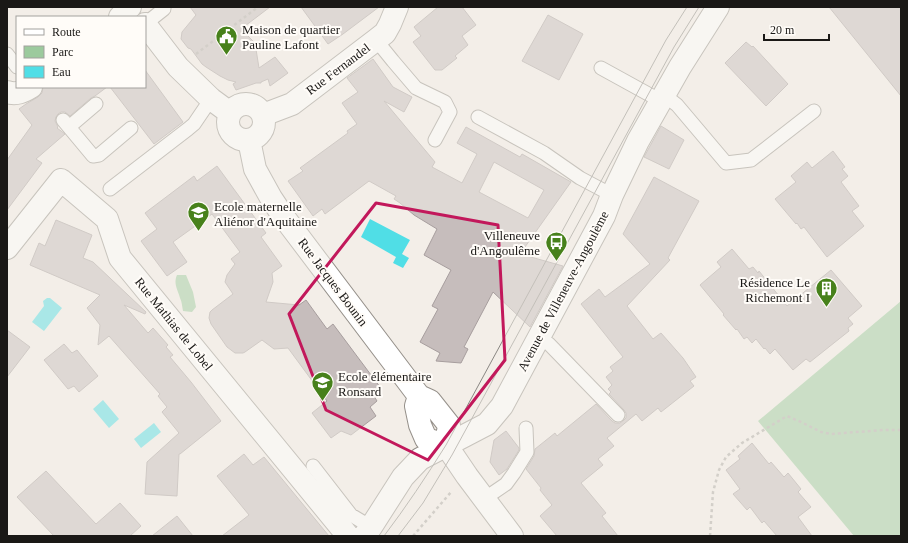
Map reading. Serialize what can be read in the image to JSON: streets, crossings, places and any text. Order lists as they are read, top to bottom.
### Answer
{
  "streets": {
    "street": [
      "Rue Fernandel",
      "Rue Jacques Bounin",
      "Avenue de Villeneuve-Angoulème",
      "Rue Mathias de Lobel"
    ]
  },
  "crossings": [
    ["Rue Fernandel", "Rue Jacques Bounin"],
    ["Rue Jacques Bounin", "Avenue de Villeneuve-Angoulème"]
  ],
  "places": {
    "public building": ["Maison de quartier Pauline Lafont"],
    "school or university": ["Ecole maternelle Aliénor d'Aquitaine", "Ecole élémentaire Ronsard"],
    "bus stop": ["Villeneuve d'Angoulême"],
    "building": ["Résidence Le Richemont I"]
  },
  "legend": ["Route", "Parc", "Eau"],
  "scale_bar": "20 m"
}
